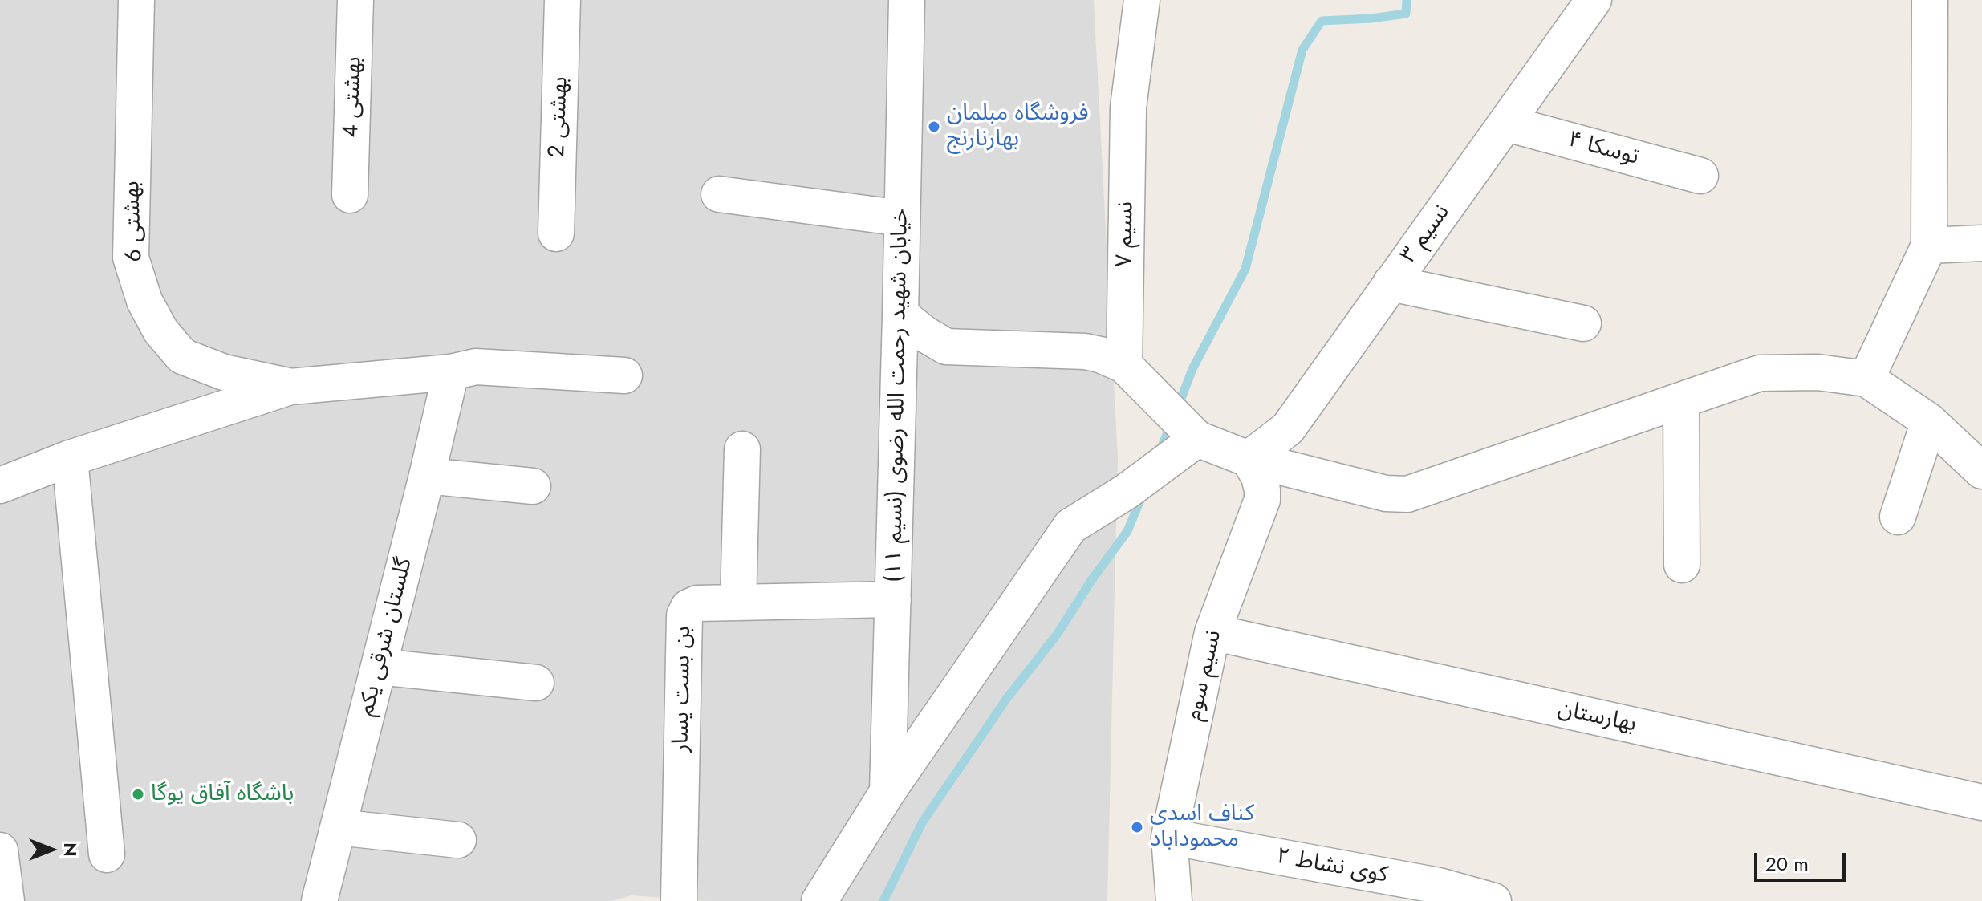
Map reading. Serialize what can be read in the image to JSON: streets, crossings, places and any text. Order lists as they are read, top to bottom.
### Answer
{
  "streets": {
    "street": [
      "بهشتی 4",
      "بهشتی 2",
      "توسکا ۴",
      "بهشتی 6",
      "نسیم ۷",
      "نسیم ۳",
      "خیابان شهید رحمت الله رضوی (نسیم ۱۱)",
      "گلستان شرقی یکم",
      "نسیم سوم",
      "بن بست یسار",
      "بهارستان",
      "کوی نشاط ۲"
    ]
  },
  "crossings": [
    ["توسکا ۴", "نسیم ۳"],
    ["نسیم ۳", "نسیم سوم"],
    ["خیابان شهید رحمت الله رضوی (نسیم ۱۱)", "بن بست یسار"],
    ["نسیم سوم", "بهارستان"],
    ["نسیم سوم", "کوی نشاط ۲"]
  ],
  "places": ["فروشگاه مبلمان بهارنارنج", "باشگاه آفاق یوگا", "کناف اسدی محموداباد"],
  "scale_bar": "20 m",
  "north": "right"
}
